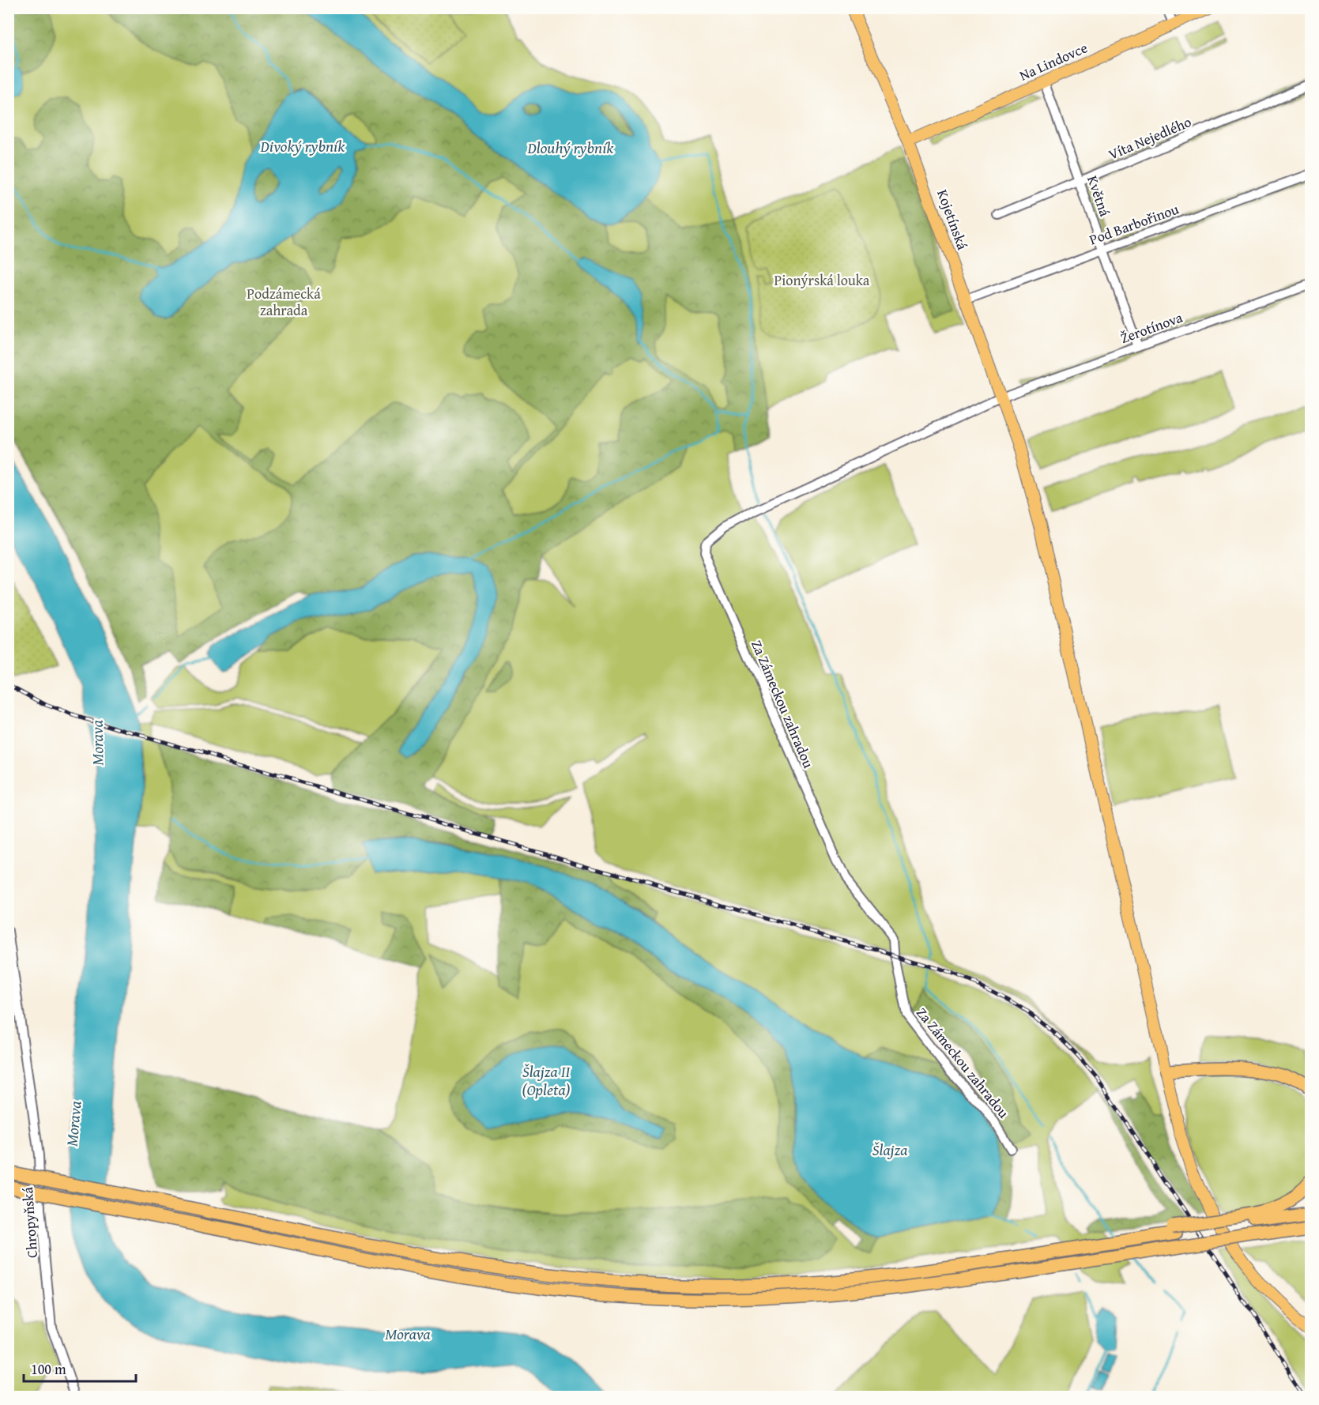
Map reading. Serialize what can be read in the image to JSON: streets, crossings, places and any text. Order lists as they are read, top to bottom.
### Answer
{
  "streets": {
    "main road": ["Na Lindovce", "Kojetínská"],
    "street": [
      "Víta Nejedlého",
      "Květná",
      "Pod Barbořinou",
      "Žerotínova",
      "Za Zámeckou zahradou",
      "Chropyňská"
    ]
  },
  "crossings": [
    ["Na Lindovce", "Květná"],
    ["Na Lindovce", "Kojetínská"],
    ["Víta Nejedlého", "Květná"],
    ["Květná", "Pod Barbořinou"],
    ["Květná", "Žerotínova"],
    ["Kojetínská", "Pod Barbořinou"],
    ["Kojetínská", "Žerotínova"],
    ["Kojetínská", "Za Zámeckou zahradou"],
    ["Žerotínova", "Za Zámeckou zahradou"]
  ],
  "water": [
    "Divoký rybník",
    "Dlouhý rybník",
    "Morava",
    "Šlajza II (Opleta)",
    "Šlajza"
  ],
  "parks": ["Pionýrská louka", "Podzámecká zahrada"],
  "scale_bar": "100 m"
}
